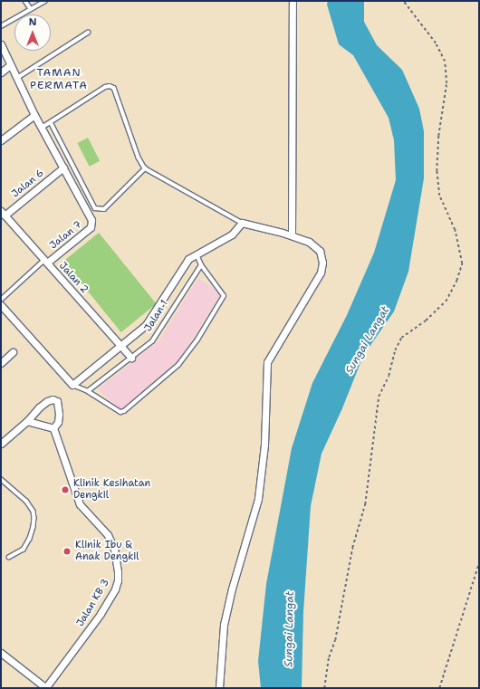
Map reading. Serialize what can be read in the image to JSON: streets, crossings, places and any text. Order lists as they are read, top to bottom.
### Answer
{
  "streets": {
    "street": [
      "Jalan 6",
      "Jalan 7",
      "Jalan 2",
      "Jalan 1",
      "Jalan KB 3"
    ]
  },
  "crossings": [
    ["Jalan 6", "Jalan 7"],
    ["Jalan 6", "Jalan 2"],
    ["Jalan 7", "Jalan 2"],
    ["Jalan 2", "Jalan 1"]
  ],
  "districts": ["TAMAN PERMATA"],
  "water": ["Sungai Langat"],
  "places": ["Klinik Kesihatan Dengkil", "Klinik Ibu & Anak Dengkil"],
  "north": "top"
}
